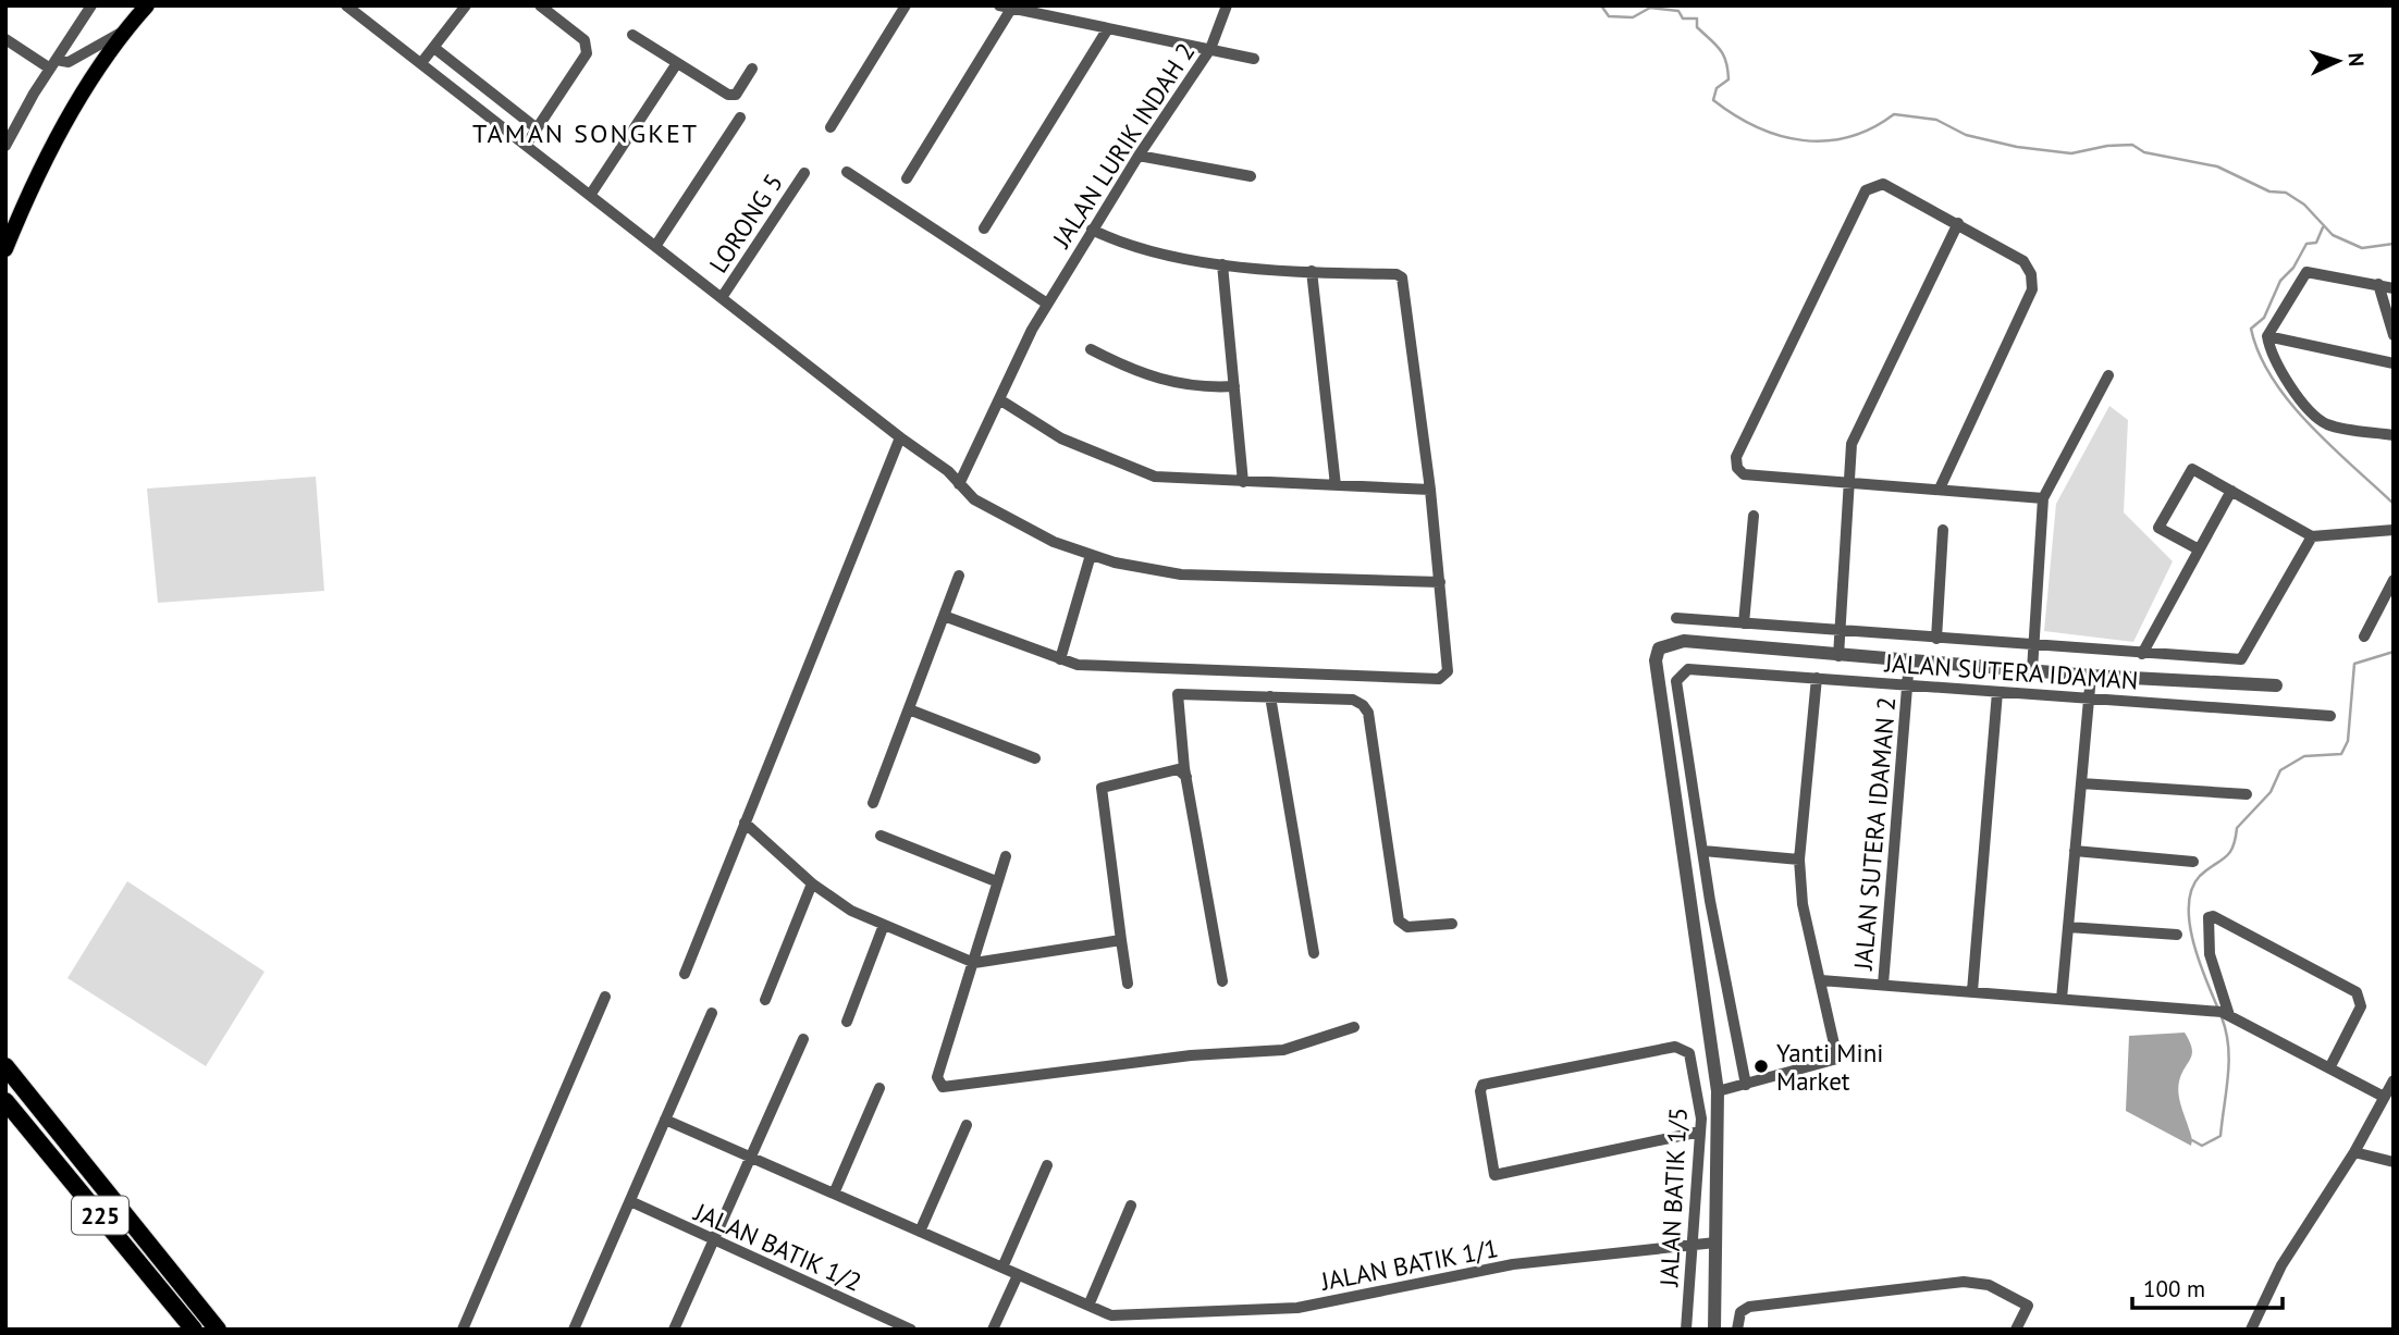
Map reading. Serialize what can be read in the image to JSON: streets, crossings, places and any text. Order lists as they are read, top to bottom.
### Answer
{
  "streets": {
    "highway": ["225"],
    "street": [
      "JALAN LURIK INDAH 2",
      "LORONG 5",
      "JALAN SUTERA IDAMAN",
      "JALAN SUTERA IDAMAN 2",
      "JALAN BATIK 1/5",
      "JALAN BATIK 1/2",
      "JALAN BATIK 1/1"
    ]
  },
  "crossings": [
    ["JALAN SUTERA IDAMAN", "JALAN SUTERA IDAMAN 2"],
    ["JALAN BATIK 1/5", "JALAN BATIK 1/1"]
  ],
  "districts": ["TAMAN SONGKET"],
  "places": ["Yanti Mini Market"],
  "scale_bar": "100 m",
  "north": "right"
}
